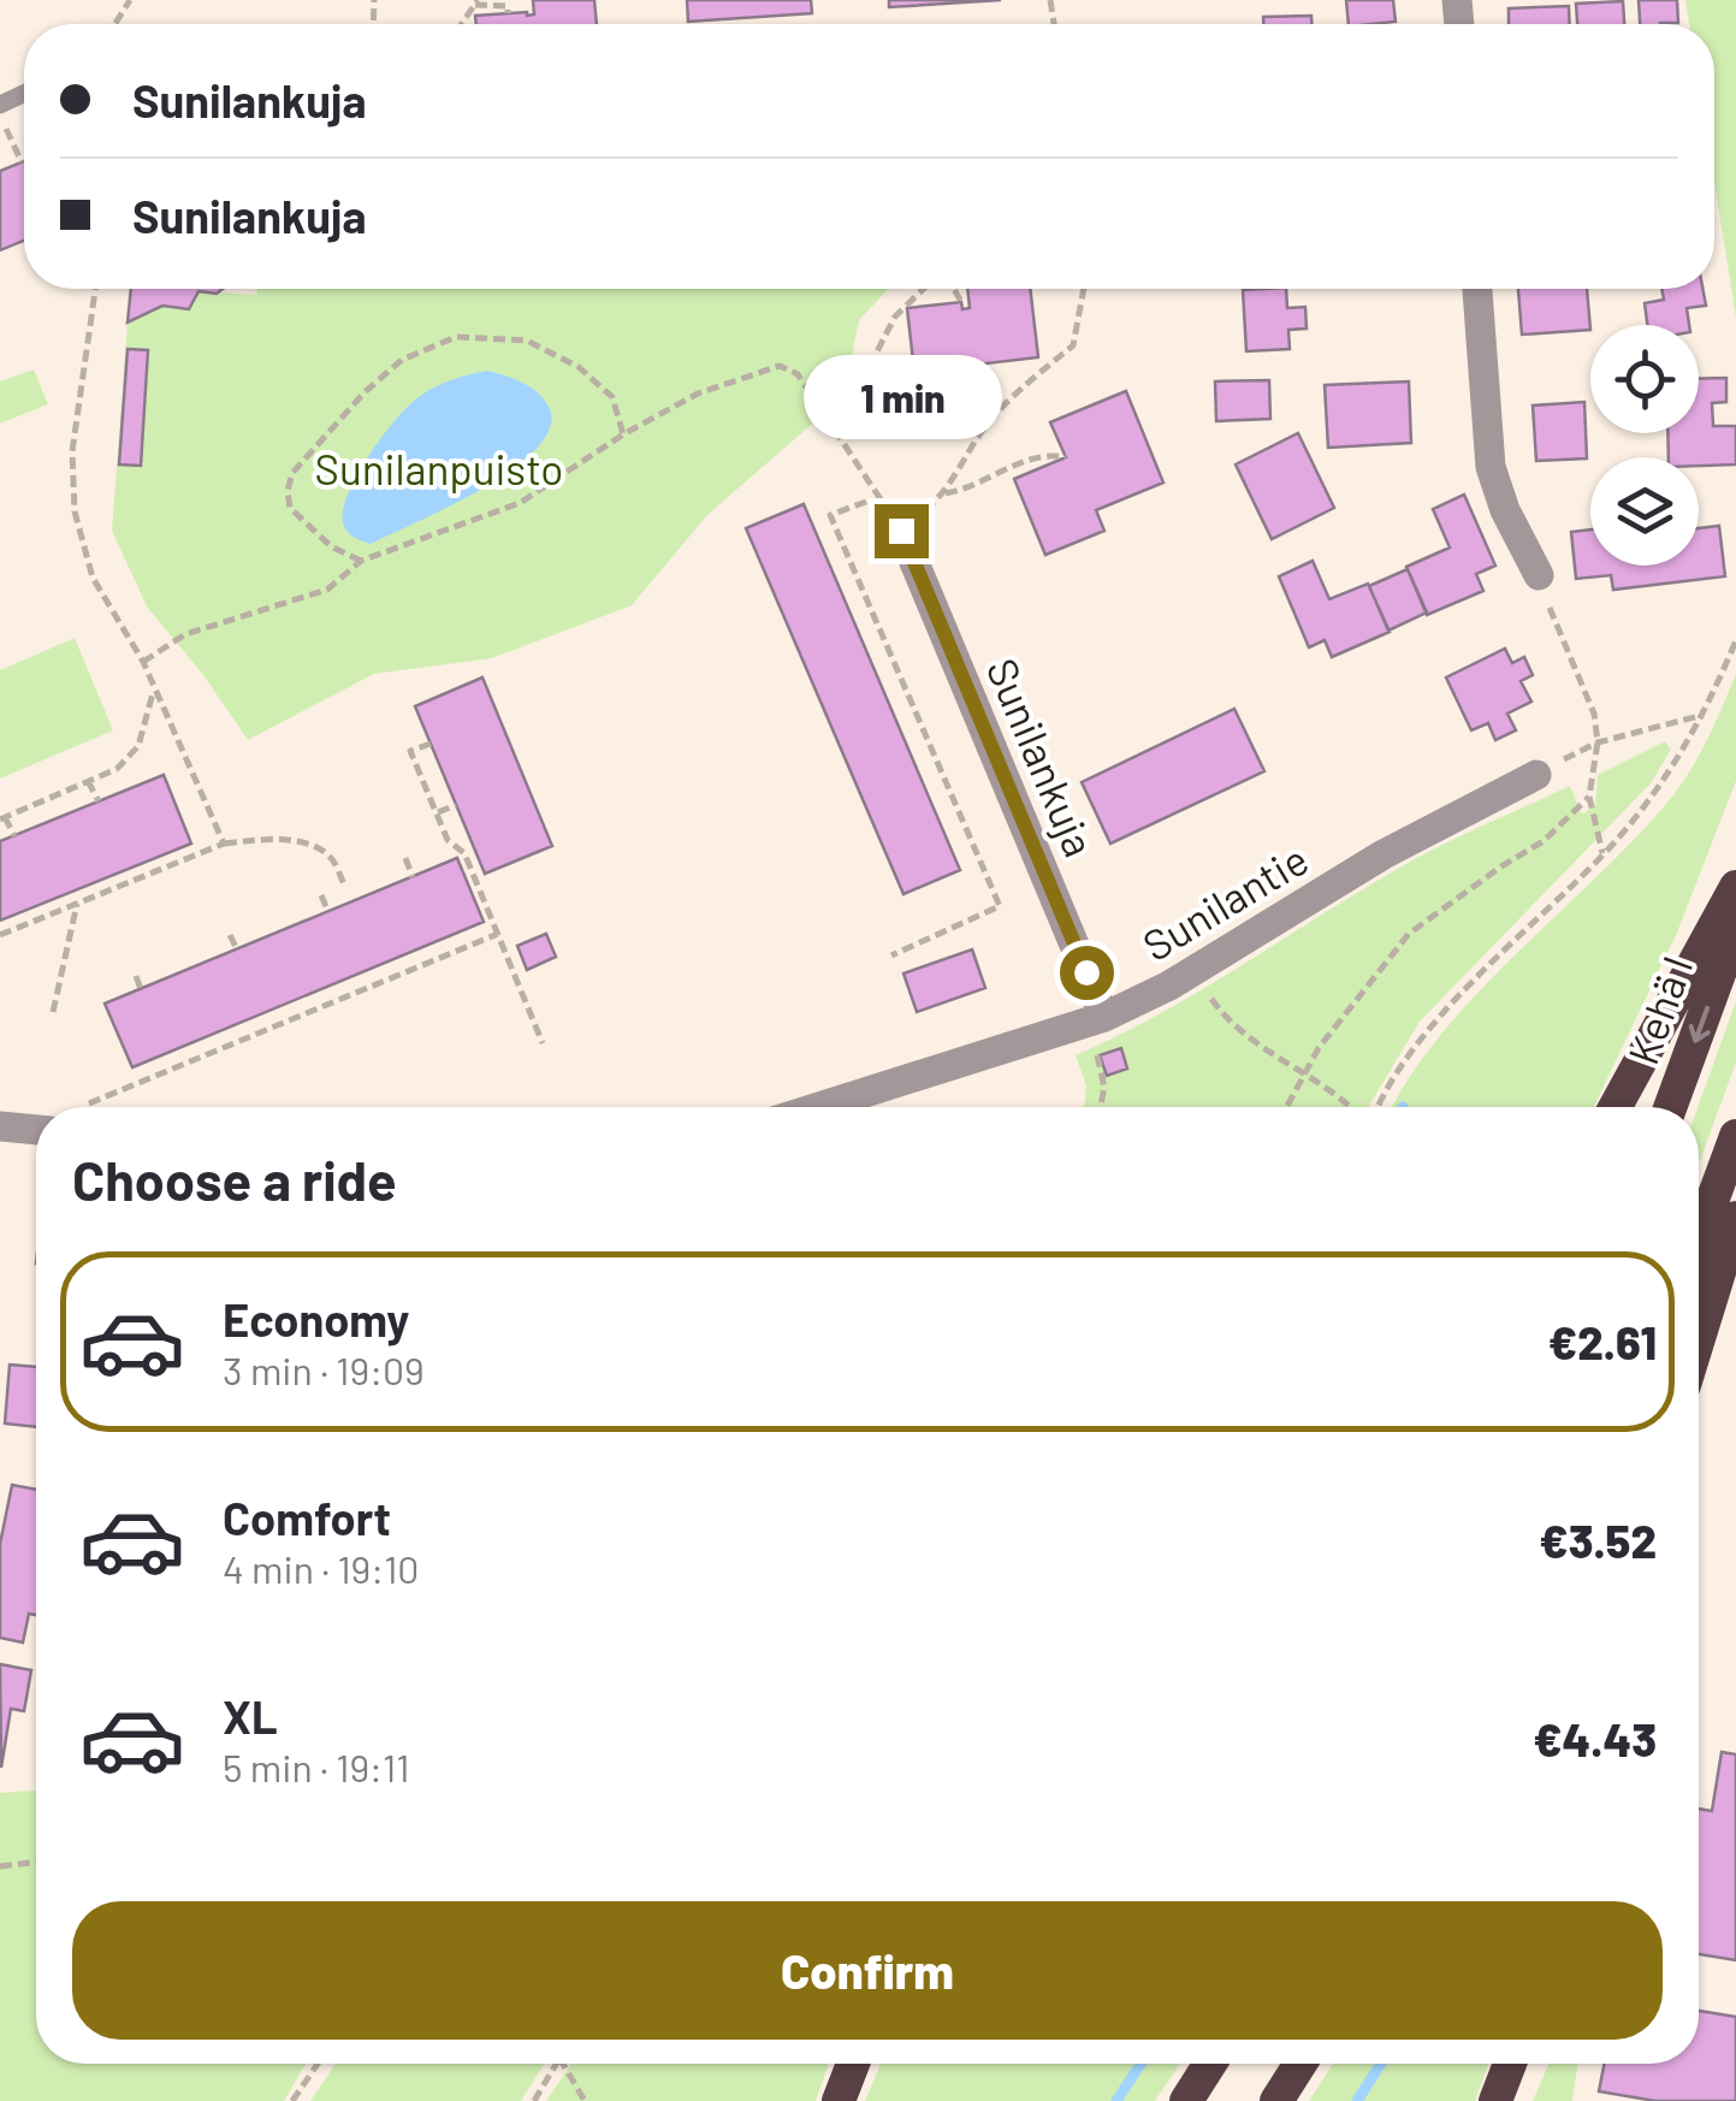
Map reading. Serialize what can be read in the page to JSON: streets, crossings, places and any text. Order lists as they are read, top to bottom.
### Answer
{
  "streets": {
    "highway": ["Kehä I"],
    "street": ["Sunilankuja", "Sunilantie"]
  },
  "crossings": [
    ["Sunilankuja", "Sunilantie"]
  ],
  "parks": ["Sunilanpuisto"],
  "page": {
    "banner": ["Sunilankuja", "Sunilankuja"],
    "bubble": "1 min",
    "heading": "Choose a ride",
    "list": [
      {
        "name": "Economy",
        "note": "3 min · 19:09",
        "value": "€2.61"
      },
      {
        "name": "Comfort",
        "note": "4 min · 19:10",
        "value": "€3.52"
      },
      {
        "name": "XL",
        "note": "5 min · 19:11",
        "value": "€4.43"
      }
    ],
    "buttons": "Confirm"
  }
}
